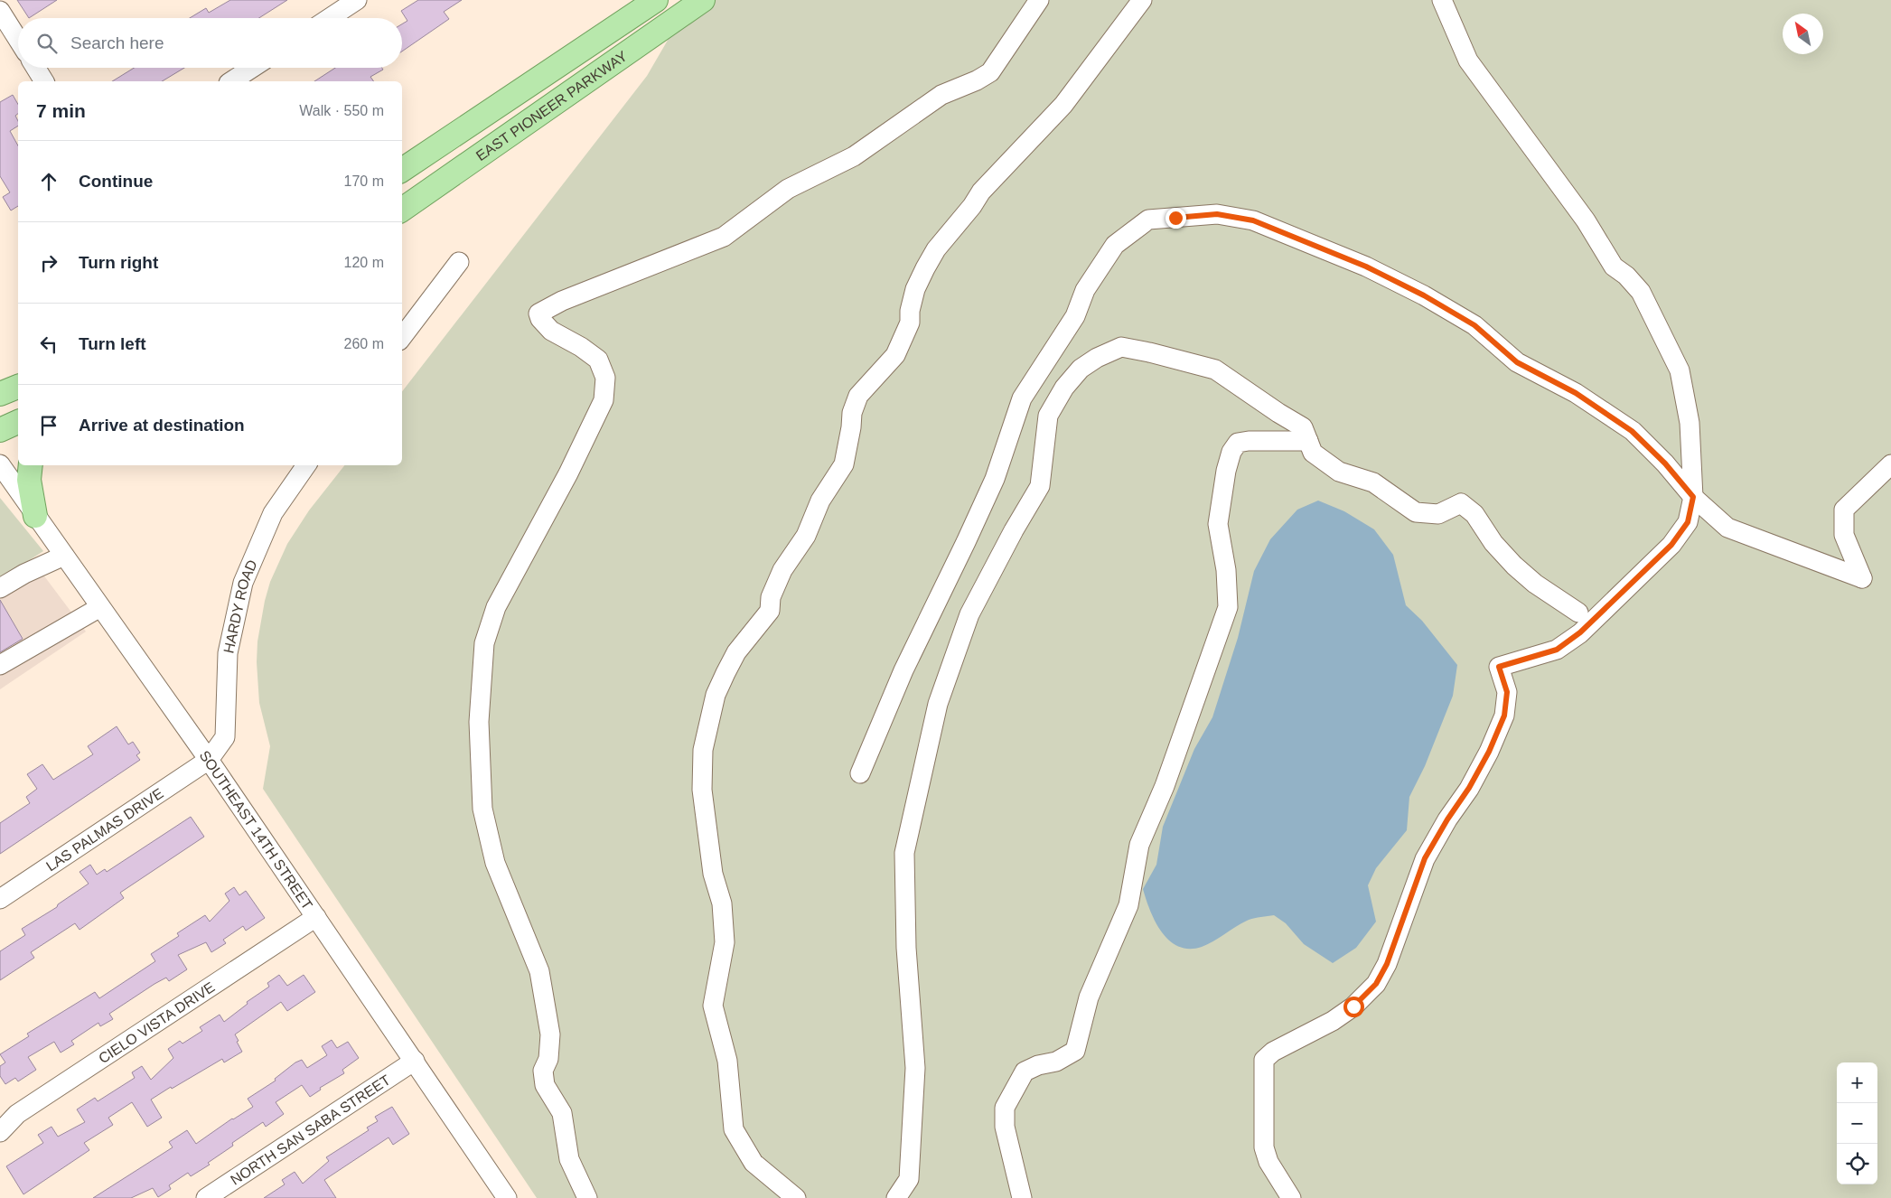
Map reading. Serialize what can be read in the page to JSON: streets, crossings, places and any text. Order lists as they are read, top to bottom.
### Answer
{
  "streets": {
    "main road": ["EAST PIONEER PARKWAY"],
    "street": [
      "HARDY ROAD",
      "LAS PALMAS DRIVE",
      "SOUTHEAST 14TH STREET",
      "CIELO VISTA DRIVE",
      "NORTH SAN SABA STREET"
    ]
  },
  "crossings": [
    ["HARDY ROAD", "LAS PALMAS DRIVE"],
    ["HARDY ROAD", "SOUTHEAST 14TH STREET"],
    ["LAS PALMAS DRIVE", "SOUTHEAST 14TH STREET"],
    ["SOUTHEAST 14TH STREET", "CIELO VISTA DRIVE"],
    ["SOUTHEAST 14TH STREET", "NORTH SAN SABA STREET"]
  ],
  "north": "top left",
  "page": {
    "search": "Search here",
    "heading": ["7 min", "Walk · 550 m"],
    "list": [
      ["Continue", "170 m"],
      ["Turn right", "120 m"],
      ["Turn left", "260 m"],
      "Arrive at destination"
    ],
    "map_buttons": ["+", "−"]
  }
}
